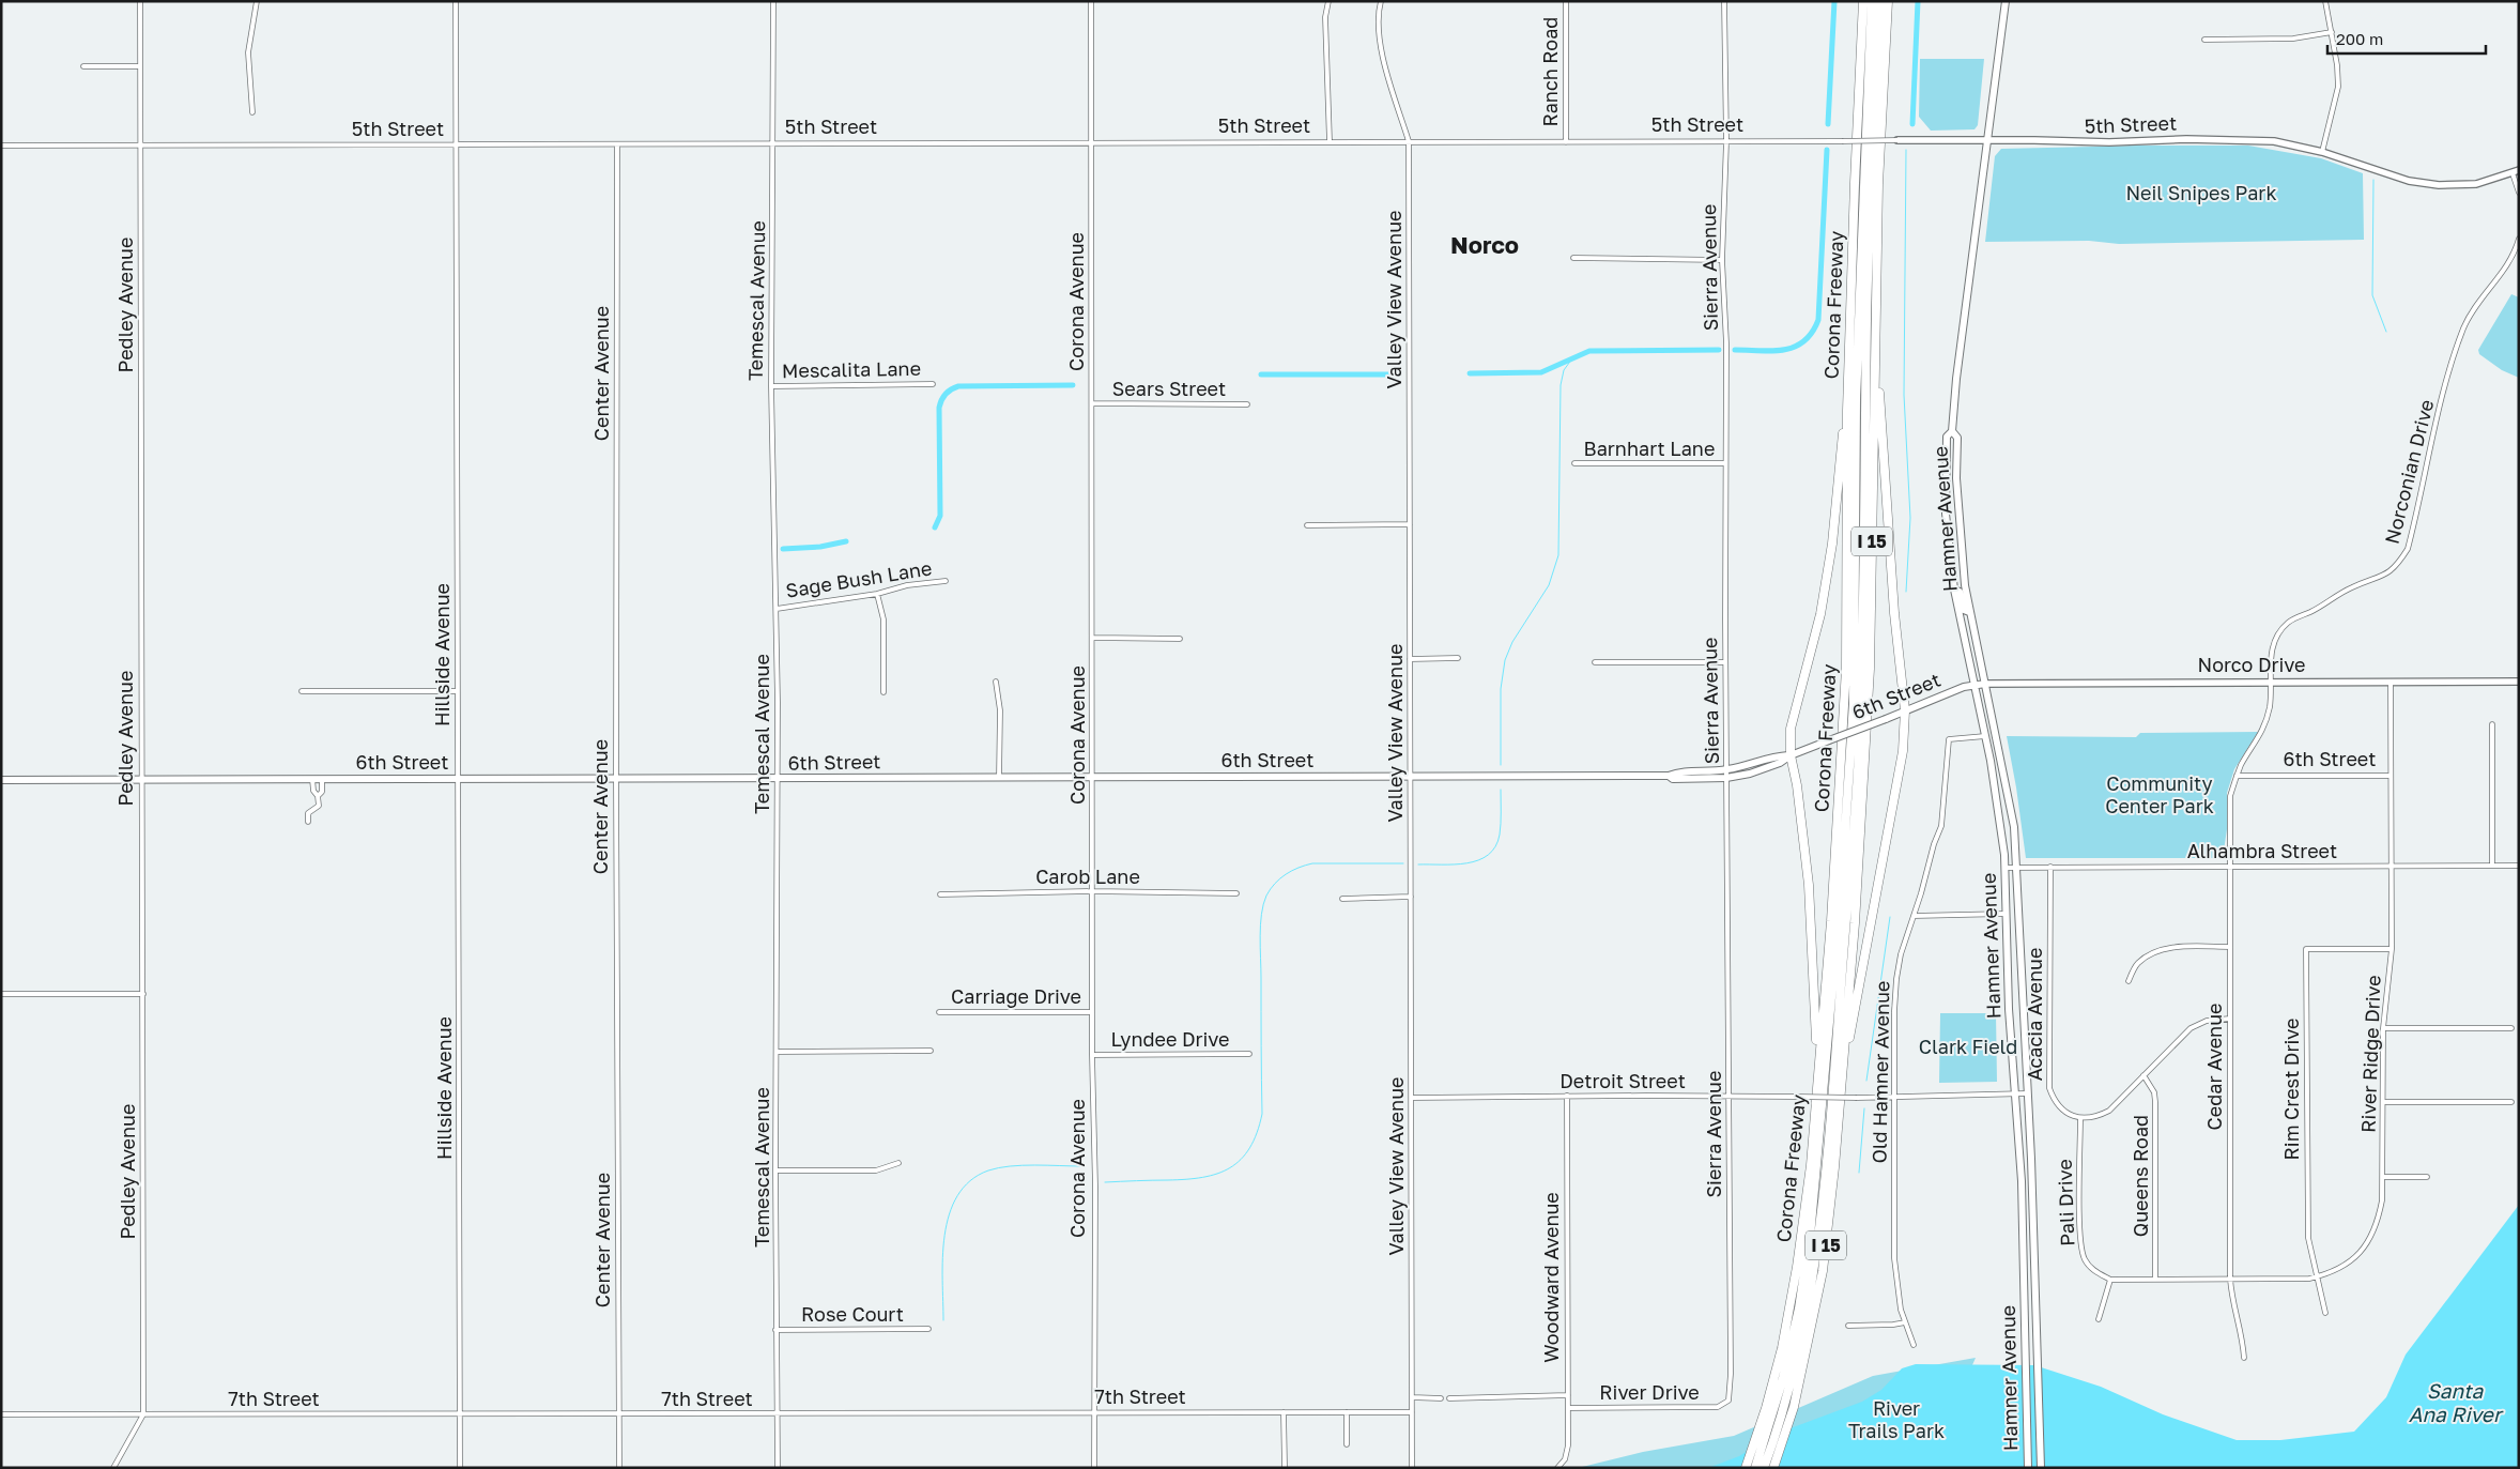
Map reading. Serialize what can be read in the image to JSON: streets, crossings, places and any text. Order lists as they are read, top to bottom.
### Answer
{
  "streets": {
    "highway": ["Corona Freeway", "I 15"],
    "main road": ["Hamner Avenue", "6th Street"],
    "street": [
      "Ranch Road",
      "5th Street",
      "Sierra Avenue",
      "Valley View Avenue",
      "Temescal Avenue",
      "Corona Avenue",
      "Pedley Avenue",
      "Mescalita Lane",
      "Center Avenue",
      "Sears Street",
      "Barnhart Lane",
      "Norconian Drive",
      "Sage Bush Lane",
      "Hillside Avenue",
      "Norco Drive",
      "Alhambra Street",
      "Carob Lane",
      "Carriage Drive",
      "Acacia Avenue",
      "Lyndee Drive",
      "River Ridge Drive",
      "Cedar Avenue",
      "Old Hamner Avenue",
      "Detroit Street",
      "Rim Crest Drive",
      "Queens Road",
      "Pali Drive",
      "Woodward Avenue",
      "Rose Court",
      "River Drive",
      "7th Street"
    ]
  },
  "crossings": [
    ["Ranch Road", "5th Street"],
    ["5th Street", "Sierra Avenue"],
    ["5th Street", "Valley View Avenue"],
    ["5th Street", "Temescal Avenue"],
    ["5th Street", "Corona Avenue"],
    ["5th Street", "Pedley Avenue"],
    ["5th Street", "Center Avenue"],
    ["5th Street", "Hamner Avenue"],
    ["5th Street", "Hillside Avenue"],
    ["Sierra Avenue", "Barnhart Lane"],
    ["Sierra Avenue", "6th Street"],
    ["Sierra Avenue", "Detroit Street"],
    ["Sierra Avenue", "River Drive"],
    ["Valley View Avenue", "6th Street"],
    ["Valley View Avenue", "Detroit Street"],
    ["Valley View Avenue", "7th Street"],
    ["Temescal Avenue", "Mescalita Lane"],
    ["Temescal Avenue", "Sage Bush Lane"],
    ["Temescal Avenue", "6th Street"],
    ["Temescal Avenue", "Rose Court"],
    ["Temescal Avenue", "7th Street"],
    ["Corona Avenue", "Sears Street"],
    ["Corona Avenue", "6th Street"],
    ["Corona Avenue", "Carob Lane"],
    ["Corona Avenue", "Carriage Drive"],
    ["Corona Avenue", "Lyndee Drive"],
    ["Corona Avenue", "7th Street"],
    ["Pedley Avenue", "6th Street"],
    ["Pedley Avenue", "7th Street"],
    ["Center Avenue", "6th Street"],
    ["Center Avenue", "7th Street"],
    ["Norconian Drive", "Norco Drive"],
    ["Norconian Drive", "6th Street"],
    ["Norconian Drive", "Cedar Avenue"],
    ["Hamner Avenue", "Norco Drive"],
    ["Hamner Avenue", "6th Street"],
    ["Hamner Avenue", "Alhambra Street"],
    ["Hamner Avenue", "Old Hamner Avenue"],
    ["Hamner Avenue", "Detroit Street"],
    ["Hillside Avenue", "6th Street"],
    ["Hillside Avenue", "7th Street"],
    ["Norco Drive", "6th Street"],
    ["Norco Drive", "River Ridge Drive"],
    ["6th Street", "River Ridge Drive"],
    ["6th Street", "Cedar Avenue"],
    ["Alhambra Street", "Acacia Avenue"],
    ["Alhambra Street", "River Ridge Drive"],
    ["Alhambra Street", "Cedar Avenue"],
    ["Acacia Avenue", "Pali Drive"],
    ["River Ridge Drive", "Cedar Avenue"],
    ["River Ridge Drive", "Rim Crest Drive"],
    ["Old Hamner Avenue", "Detroit Street"],
    ["Detroit Street", "Woodward Avenue"],
    ["Woodward Avenue", "River Drive"]
  ],
  "districts": ["Norco"],
  "water": ["Santa Ana River"],
  "parks": [
    "Neil Snipes Park",
    "Community Center Park",
    "Clark Field",
    "River Trails Park"
  ],
  "scale_bar": "200 m"
}
